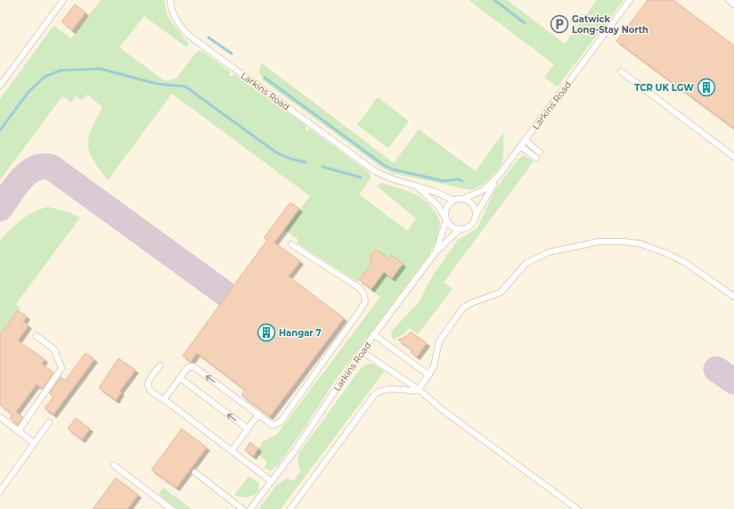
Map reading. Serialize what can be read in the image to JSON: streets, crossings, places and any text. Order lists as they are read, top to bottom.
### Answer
{
  "streets": {
    "lane": ["Larkins Road"]
  },
  "places": {
    "parking": ["Gatwick Long-Stay North"],
    "building": ["TCR UK LGW", "Hangar 7"]
  }
}
